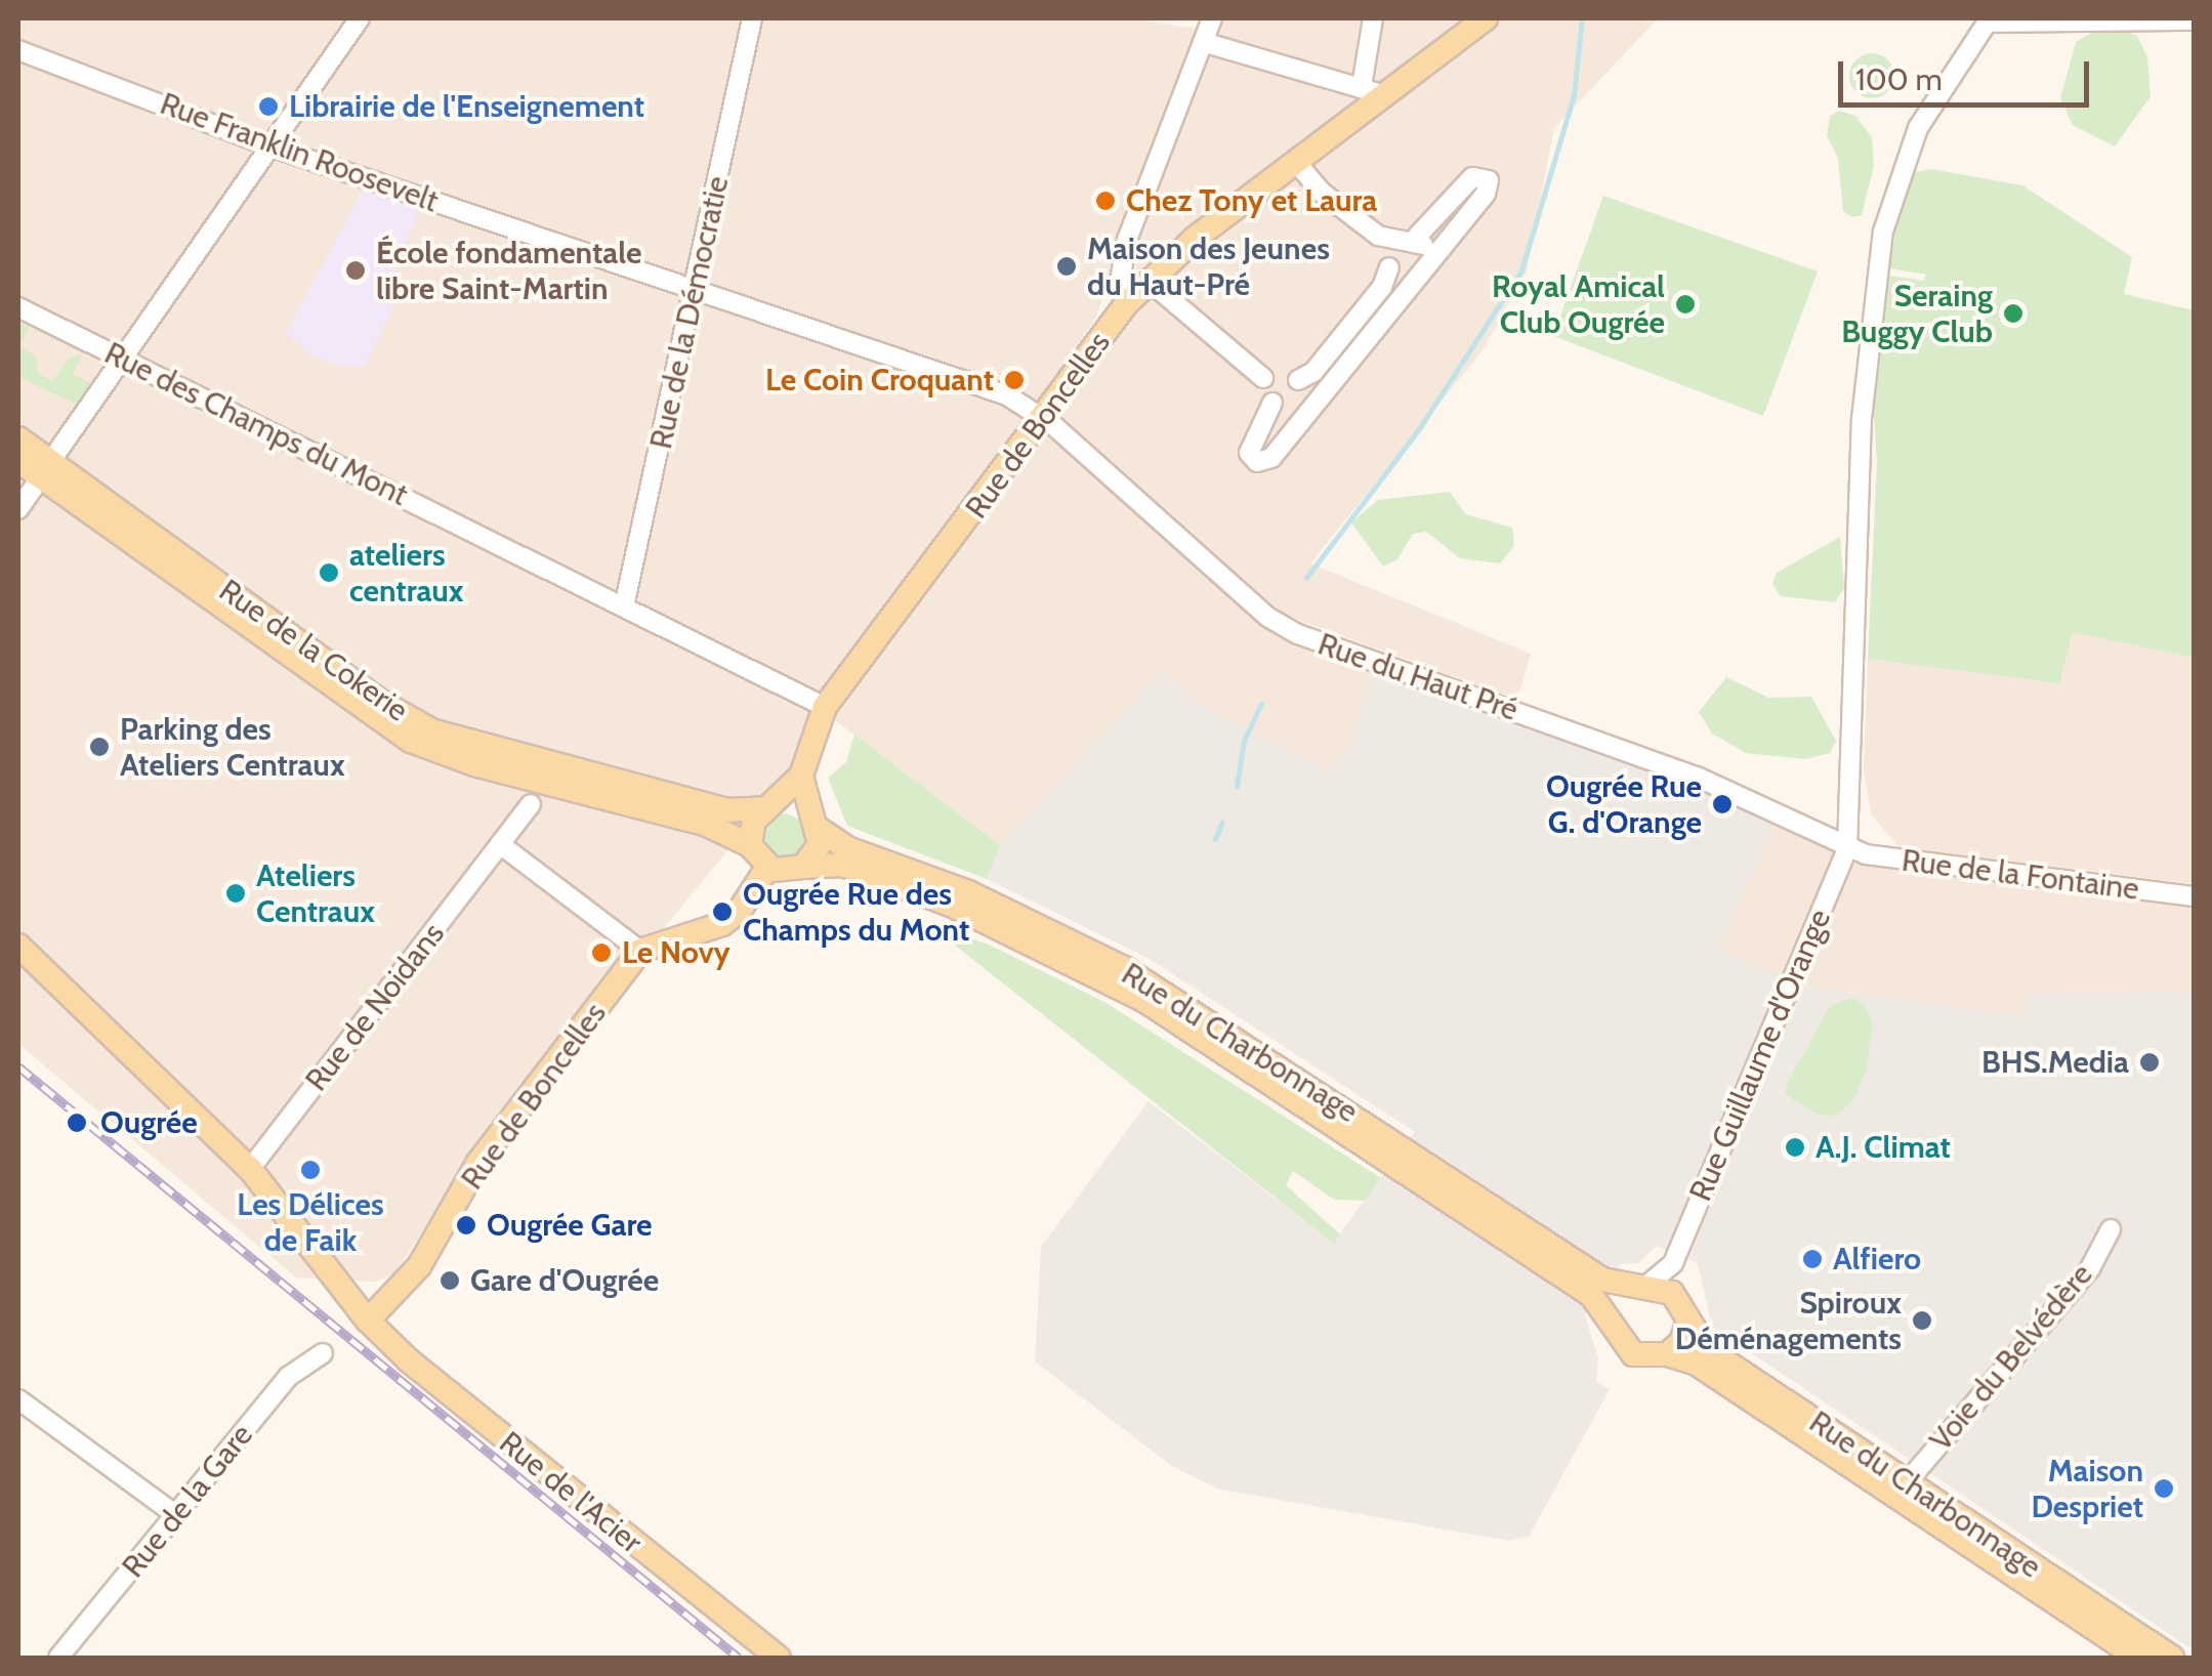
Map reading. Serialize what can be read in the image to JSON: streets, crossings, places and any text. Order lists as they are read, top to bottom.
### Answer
{
  "streets": {
    "main road": [
      "Rue de Boncelles",
      "Rue de la Cokerie",
      "Rue du Charbonnage",
      "Rue de l'Acier"
    ],
    "street": [
      "Rue Franklin Roosevelt",
      "Rue de la Démocratie",
      "Rue des Champs du Mont",
      "Rue du Haut Pré",
      "Rue de la Fontaine",
      "Rue de Noidans",
      "Rue Guillaume d'Orange",
      "Voie du Belvédère",
      "Rue de la Gare"
    ]
  },
  "crossings": [
    ["Rue Franklin Roosevelt", "Rue de la Démocratie"],
    ["Rue Franklin Roosevelt", "Rue de Boncelles"],
    ["Rue Franklin Roosevelt", "Rue du Haut Pré"],
    ["Rue de la Démocratie", "Rue des Champs du Mont"],
    ["Rue des Champs du Mont", "Rue de Boncelles"],
    ["Rue de Boncelles", "Rue de la Cokerie"],
    ["Rue de Boncelles", "Rue du Haut Pré"],
    ["Rue de Boncelles", "Rue du Charbonnage"],
    ["Rue de Boncelles", "Rue de l'Acier"],
    ["Rue de la Cokerie", "Rue du Charbonnage"],
    ["Rue du Haut Pré", "Rue de la Fontaine"],
    ["Rue du Haut Pré", "Rue Guillaume d'Orange"],
    ["Rue de la Fontaine", "Rue Guillaume d'Orange"],
    ["Rue de Noidans", "Rue de l'Acier"],
    ["Rue du Charbonnage", "Rue Guillaume d'Orange"],
    ["Rue du Charbonnage", "Voie du Belvédère"]
  ],
  "places": [
    "Librairie de l'Enseignement",
    "Chez Tony et Laura",
    "Maison des Jeunes du Haut-Pré",
    "École fondamentale libre Saint-Martin",
    "Royal Amical Club Ougrée",
    "Seraing Buggy Club",
    "Le Coin Croquant",
    "ateliers centraux",
    "Parking des Ateliers Centraux",
    "Ougrée Rue G. d'Orange",
    "Ateliers Centraux",
    "Ougrée Rue des Champs du Mont",
    "Le Novy",
    "BHS.Media",
    "Ougrée",
    "A.J. Climat",
    "Les Délices de Faik",
    "Ougrée Gare",
    "Alfiero",
    "Gare d'Ougrée",
    "Spiroux Déménagements",
    "Maison Despriet"
  ],
  "scale_bar": "100 m"
}
